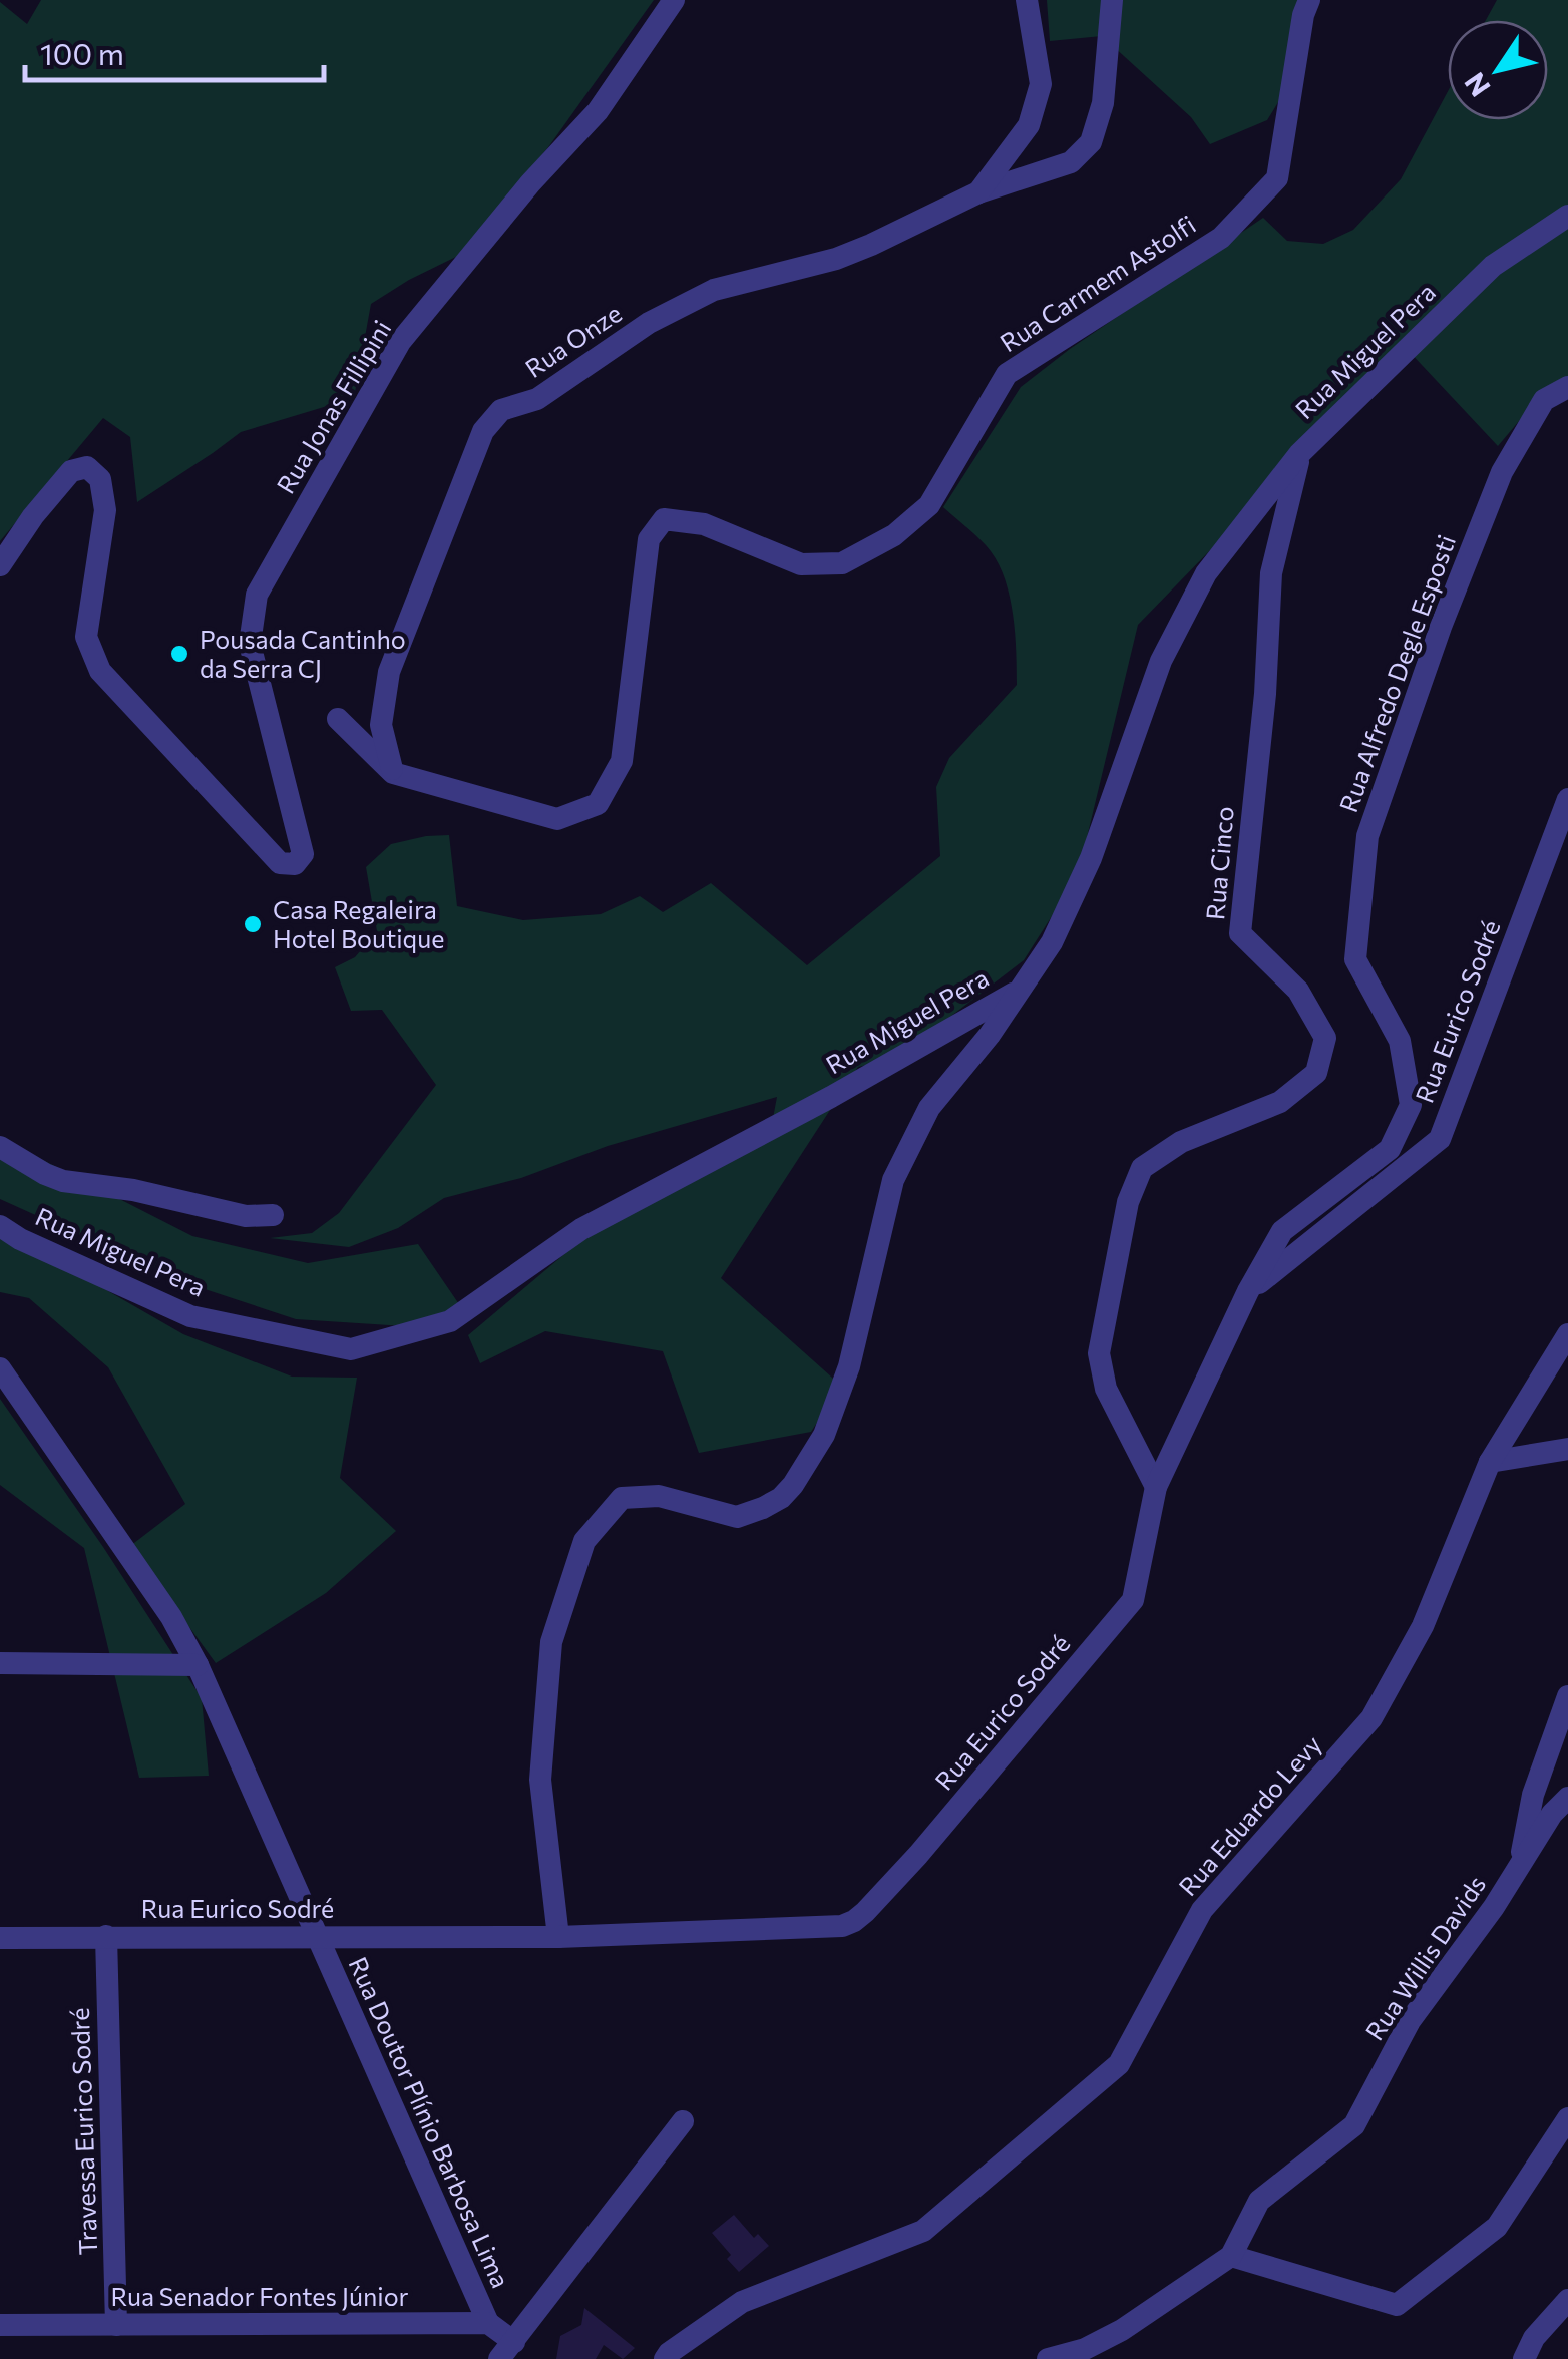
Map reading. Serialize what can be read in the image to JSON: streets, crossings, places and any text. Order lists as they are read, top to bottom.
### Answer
{
  "streets": {
    "street": [
      "Rua Carmem Astolfi",
      "Rua Onze",
      "Rua Miguel Pera",
      "Rua Jonas Fillipini",
      "Rua Alfredo Degle Esposti",
      "Rua Cinco",
      "Rua Eurico Sodré",
      "Rua Eduardo Levy",
      "Rua Willis Davids",
      "Rua Doutor Plínio Barbosa Lima",
      "Travessa Eurico Sodré",
      "Rua Senador Fontes Júnior"
    ]
  },
  "crossings": [
    ["Rua Carmem Astolfi", "Rua Onze"],
    ["Rua Miguel Pera", "Rua Cinco"],
    ["Rua Alfredo Degle Esposti", "Rua Eurico Sodré"],
    ["Rua Cinco", "Rua Eurico Sodré"],
    ["Rua Eurico Sodré", "Rua Doutor Plínio Barbosa Lima"],
    ["Rua Eurico Sodré", "Travessa Eurico Sodré"],
    ["Rua Doutor Plínio Barbosa Lima", "Rua Senador Fontes Júnior"],
    ["Travessa Eurico Sodré", "Rua Senador Fontes Júnior"]
  ],
  "places": ["Pousada Cantinho da Serra CJ", "Casa Regaleira Hotel Boutique"],
  "scale_bar": "100 m",
  "north": "bottom left"
}
